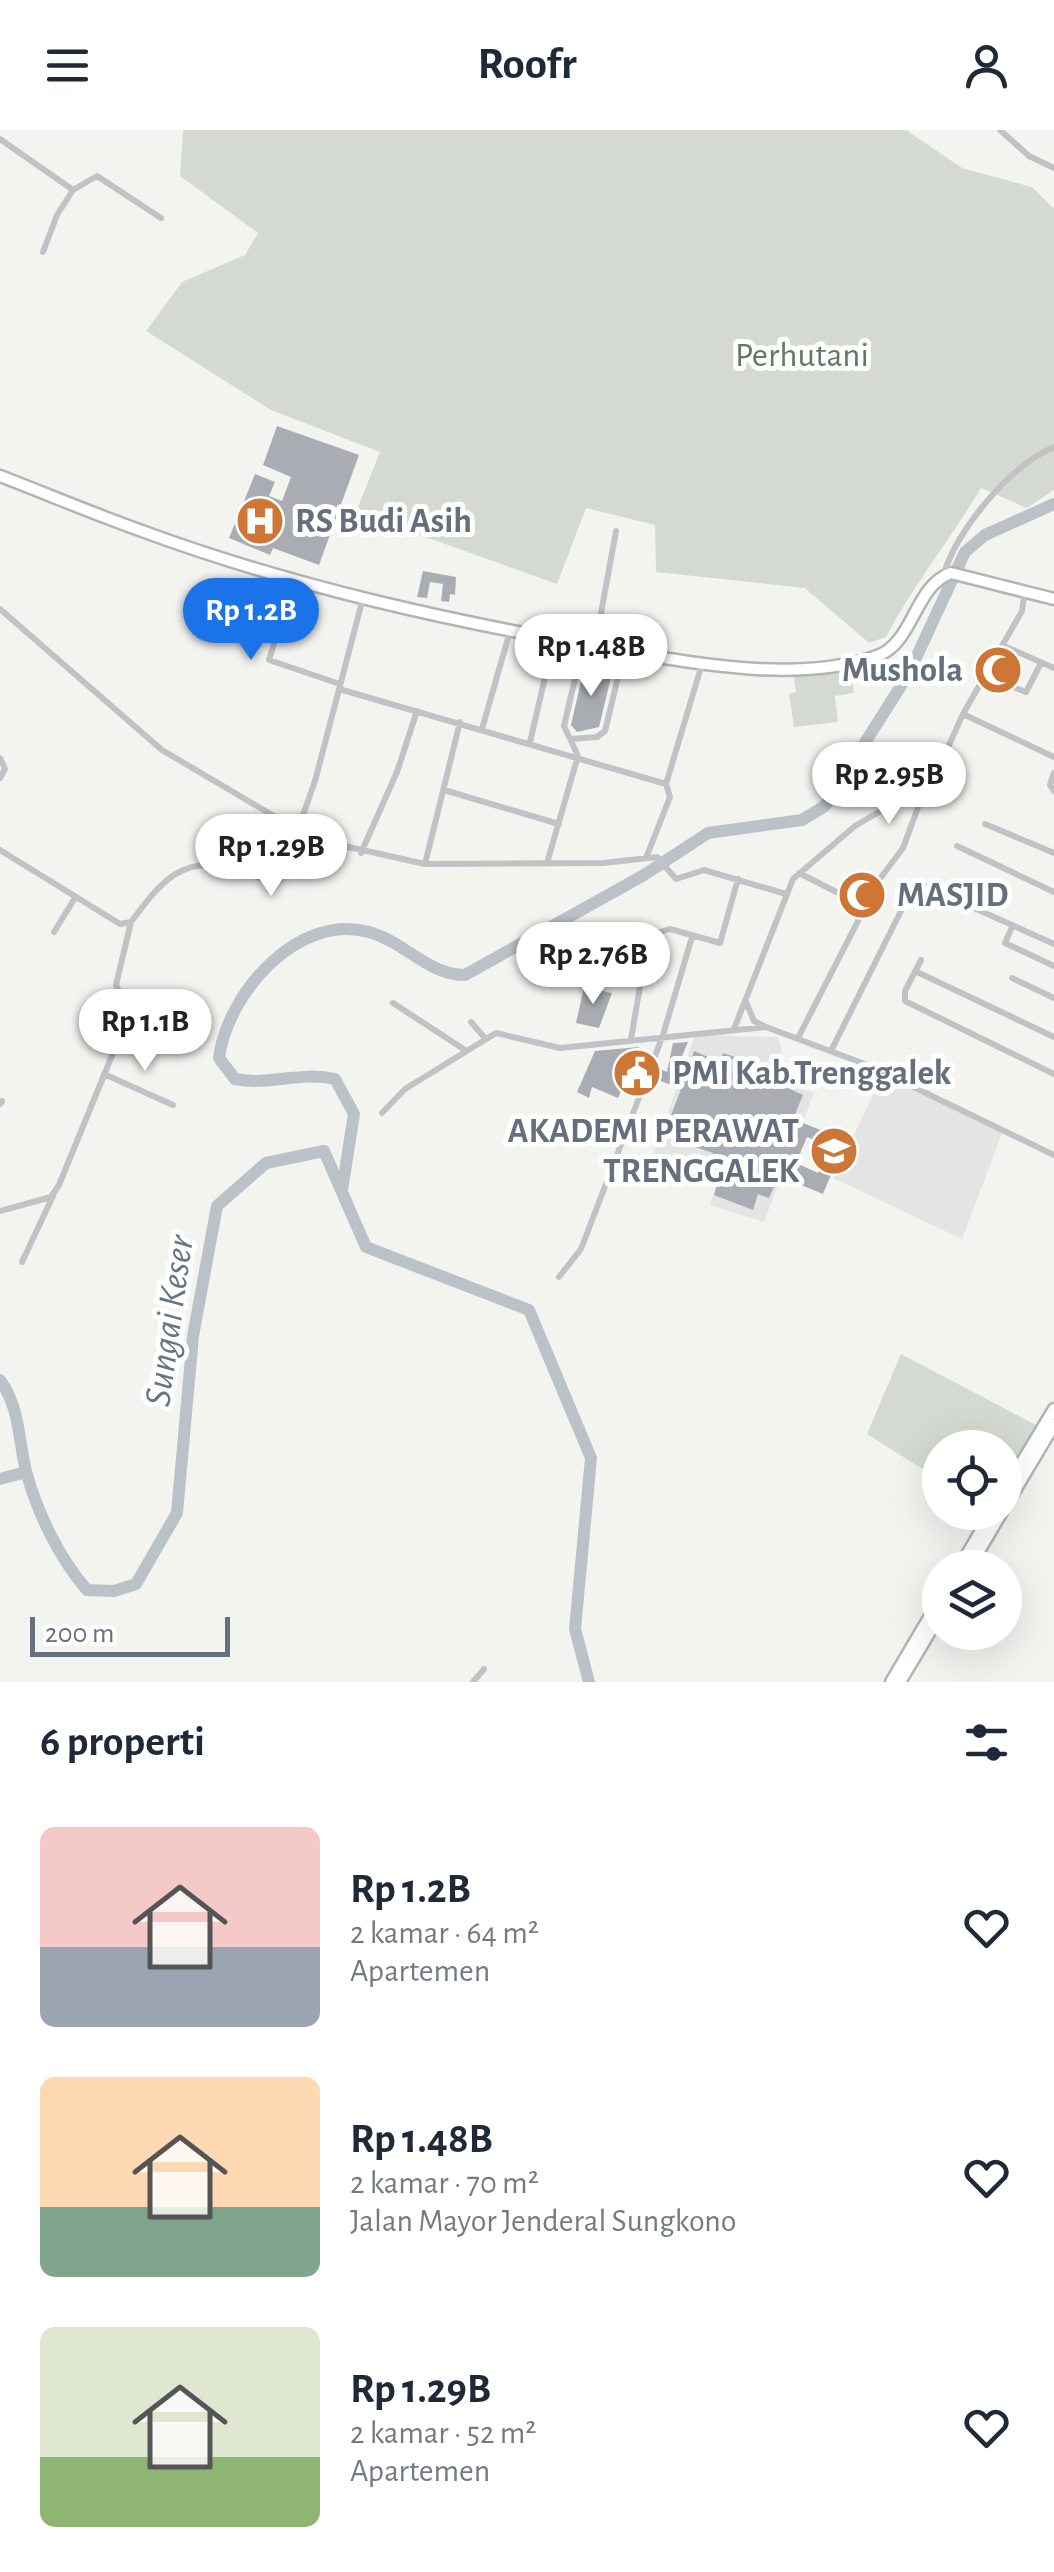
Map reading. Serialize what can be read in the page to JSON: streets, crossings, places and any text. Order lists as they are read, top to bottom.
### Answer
{
  "water": ["Sungai Keser"],
  "parks": ["Perhutani"],
  "places": {
    "hospital": ["RS Budi Asih"],
    "mosque": ["Mushola", "MASJID"],
    "public building": ["PMI Kab.Trenggalek"],
    "school or university": ["AKADEMI PERAWAT TRENGGALEK"]
  },
  "scale_bar": "200 m",
  "page": {
    "header": "Roofr",
    "price": [
      "Rp 1.2B",
      "Rp 1.48B",
      "Rp 2.95B",
      "Rp 1.29B",
      "Rp 2.76B",
      "Rp 1.1B"
    ],
    "scale": "200 m",
    "heading": "6 properti",
    "list": [
      {
        "name": "Rp 1.2B",
        "note": "2 kamar · 64 m² · Apartemen"
      },
      {
        "name": "Rp 1.48B",
        "note": "2 kamar · 70 m² · Jalan Mayor Jenderal Sungkono"
      },
      {
        "name": "Rp 1.29B",
        "note": "2 kamar · 52 m² · Apartemen"
      }
    ]
  }
}
